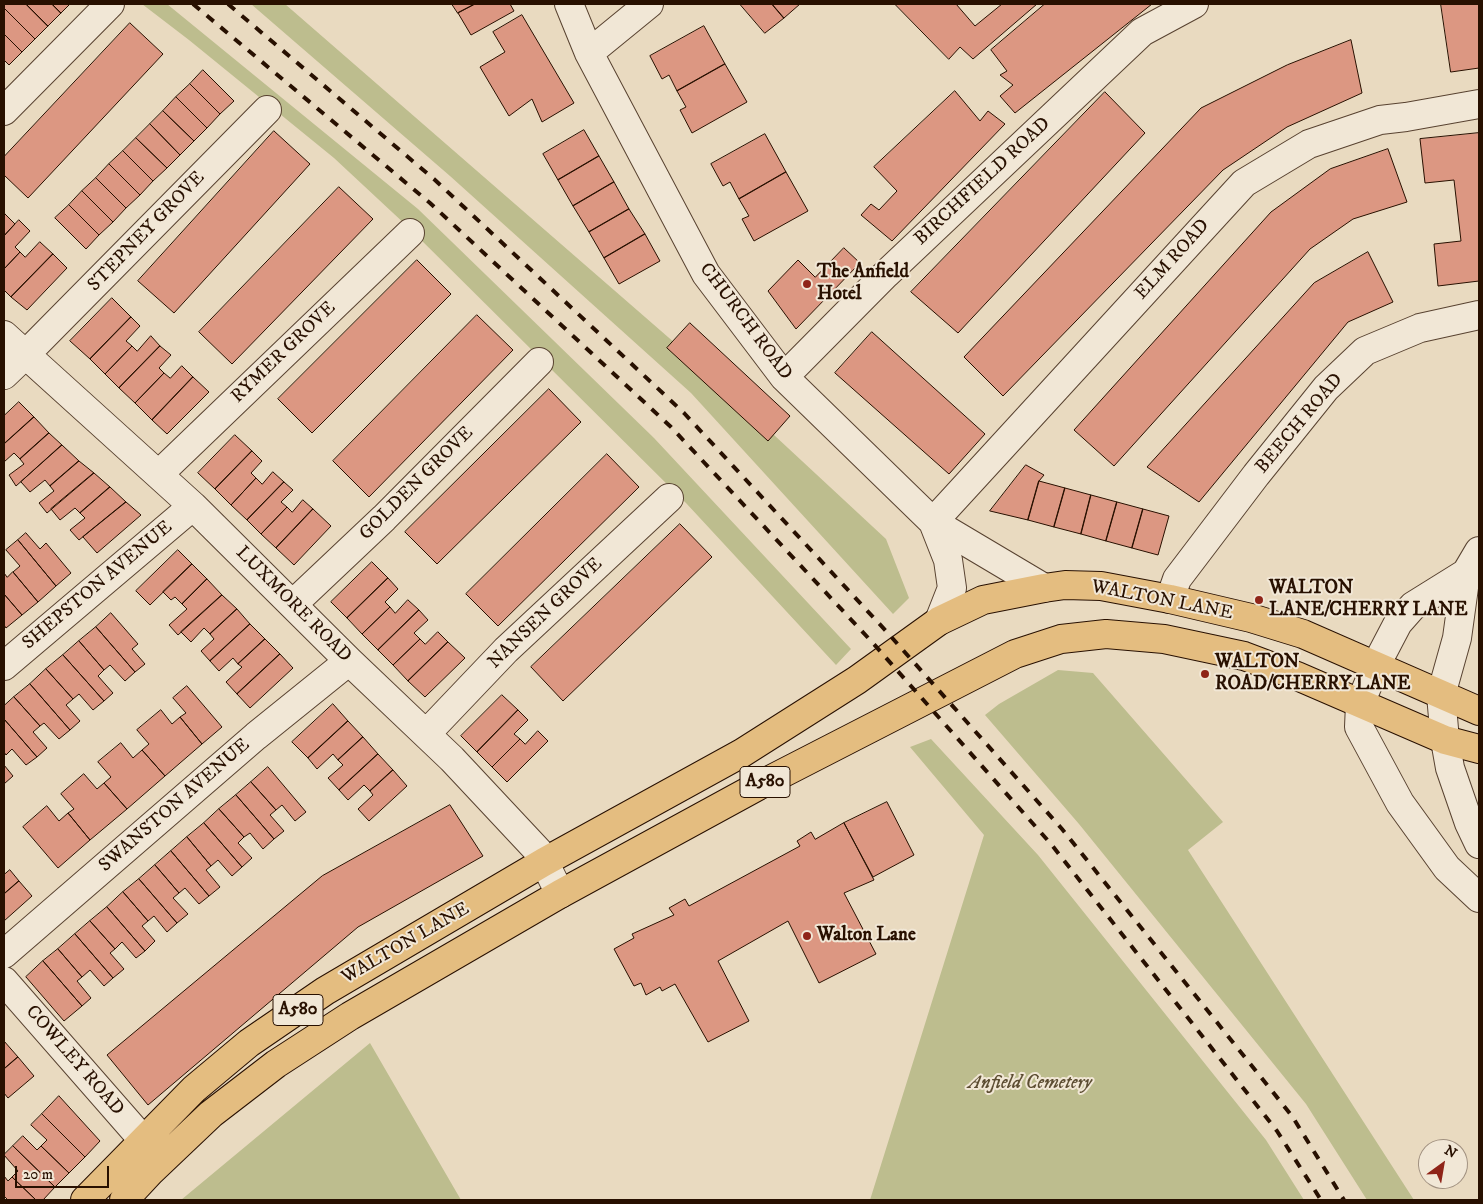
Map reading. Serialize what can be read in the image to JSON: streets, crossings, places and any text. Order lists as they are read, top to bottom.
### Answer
{
  "streets": {
    "highway": ["WALTON LANE", "A580"],
    "street": [
      "BIRCHFIELD ROAD",
      "STEPNEY GROVE",
      "ELM ROAD",
      "CHURCH ROAD",
      "RYMER GROVE",
      "BEECH ROAD",
      "GOLDEN GROVE",
      "SHEPSTON AVENUE",
      "LUXMORE ROAD",
      "NANSEN GROVE",
      "SWANSTON AVENUE",
      "COWLEY ROAD"
    ]
  },
  "crossings": [
    ["BIRCHFIELD ROAD", "CHURCH ROAD"],
    ["STEPNEY GROVE", "LUXMORE ROAD"],
    ["ELM ROAD", "CHURCH ROAD"],
    ["CHURCH ROAD", "WALTON LANE"],
    ["RYMER GROVE", "LUXMORE ROAD"],
    ["BEECH ROAD", "WALTON LANE"],
    ["GOLDEN GROVE", "LUXMORE ROAD"],
    ["SHEPSTON AVENUE", "LUXMORE ROAD"],
    ["WALTON LANE", "LUXMORE ROAD"],
    ["WALTON LANE", "COWLEY ROAD"],
    ["LUXMORE ROAD", "NANSEN GROVE"],
    ["LUXMORE ROAD", "SWANSTON AVENUE"]
  ],
  "parks": ["Anfield Cemetery"],
  "places": [
    "The Anfield Hotel",
    "WALTON LANE/CHERRY LANE",
    "WALTON ROAD/CHERRY LANE",
    "Walton Lane"
  ],
  "scale_bar": "20 m",
  "north": "top right"
}
